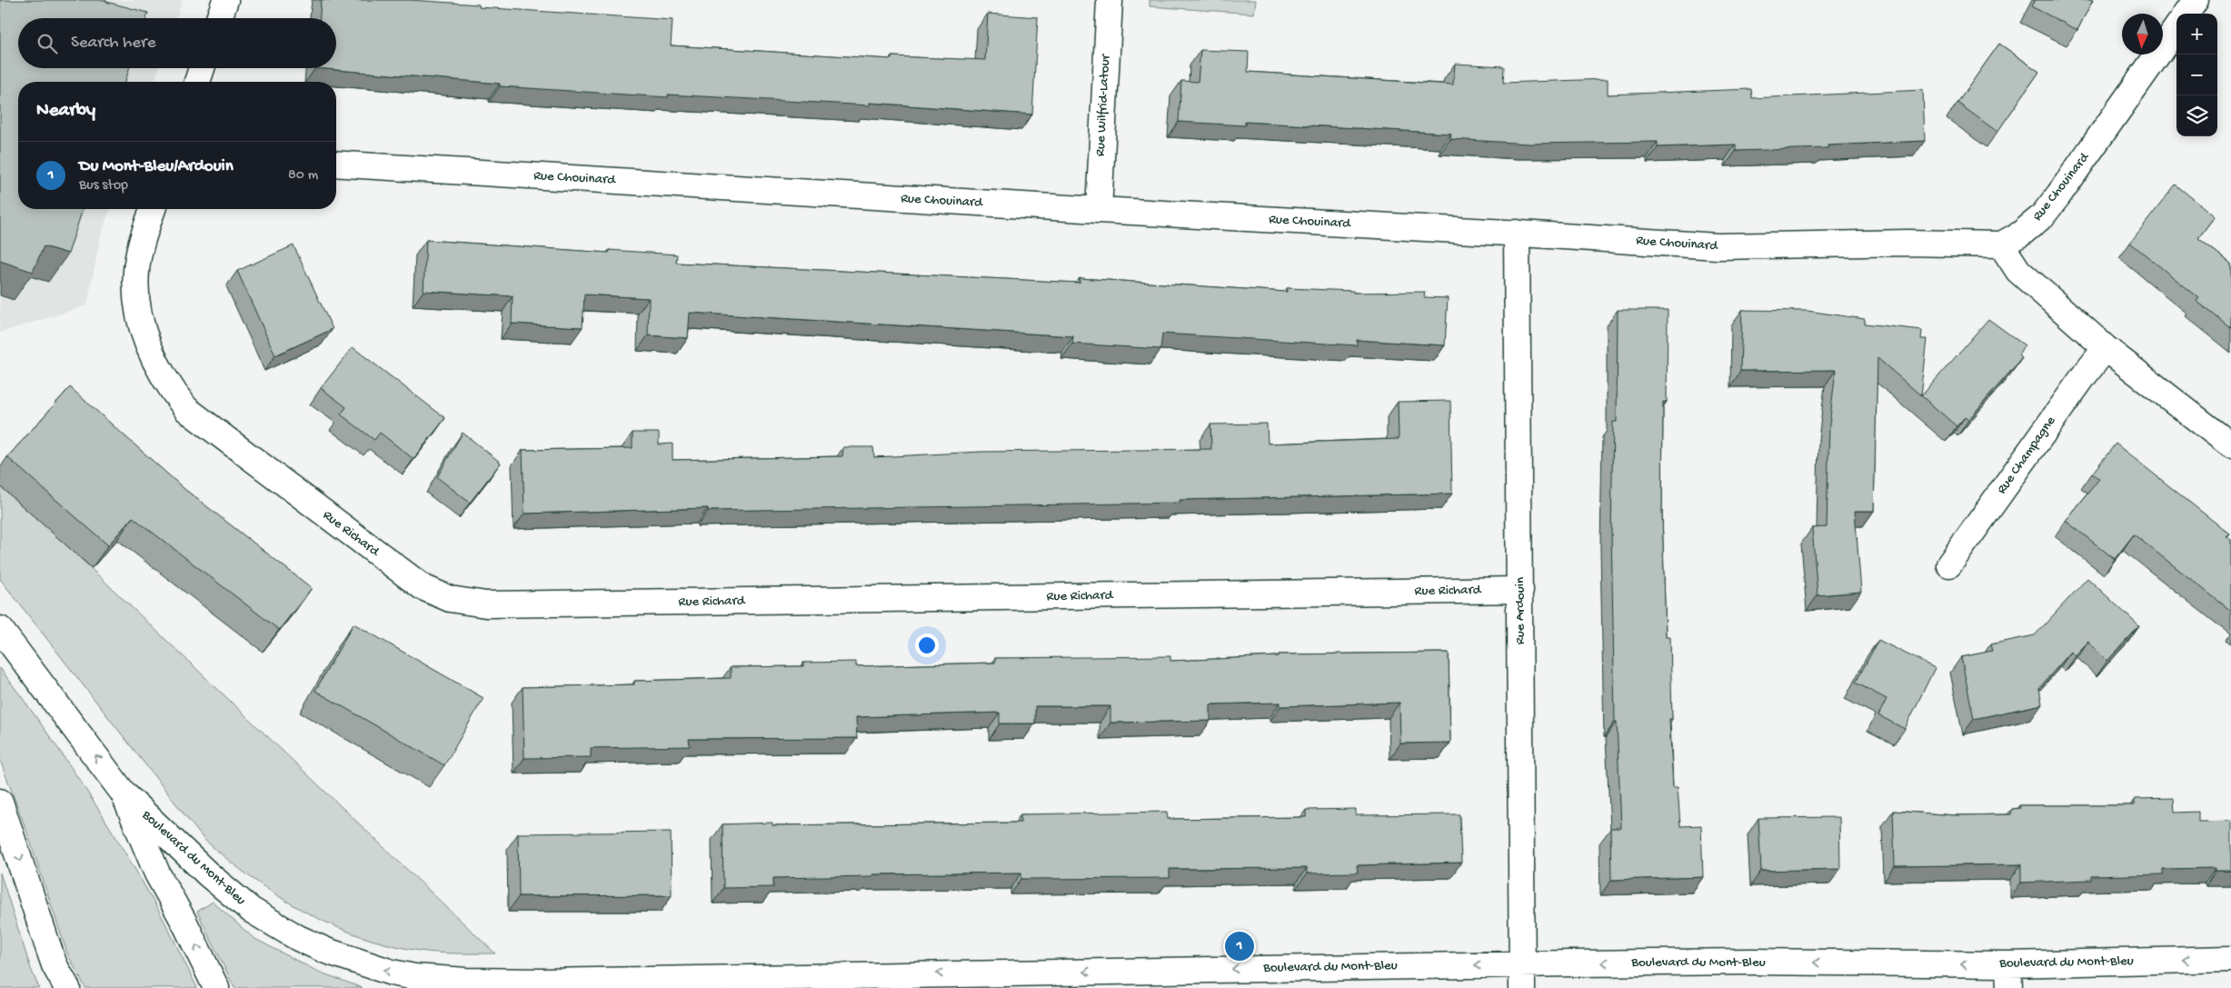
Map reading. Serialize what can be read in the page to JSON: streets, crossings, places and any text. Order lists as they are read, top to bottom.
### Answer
{
  "streets": {
    "main road": [
      "Rue Wilfrid-Latour",
      "Rue Chouinard",
      "Rue Champagne",
      "Rue Richard",
      "Rue Ardouin",
      "Boulevard du Mont-Bleu"
    ]
  },
  "crossings": [
    ["Rue Wilfrid-Latour", "Rue Chouinard"],
    ["Rue Chouinard", "Rue Ardouin"],
    ["Rue Richard", "Rue Ardouin"],
    ["Rue Ardouin", "Boulevard du Mont-Bleu"]
  ],
  "one_way": ["Boulevard du Mont-Bleu"],
  "north": "bottom",
  "page": {
    "map_buttons": ["+", "−"],
    "search": "Search here",
    "heading": "Nearby",
    "list": [
      {
        "mark": "1",
        "name": "Du Mont-Bleu/Ardouin",
        "note": "Bus stop",
        "value": "80 m"
      }
    ],
    "pins": "1"
  }
}
